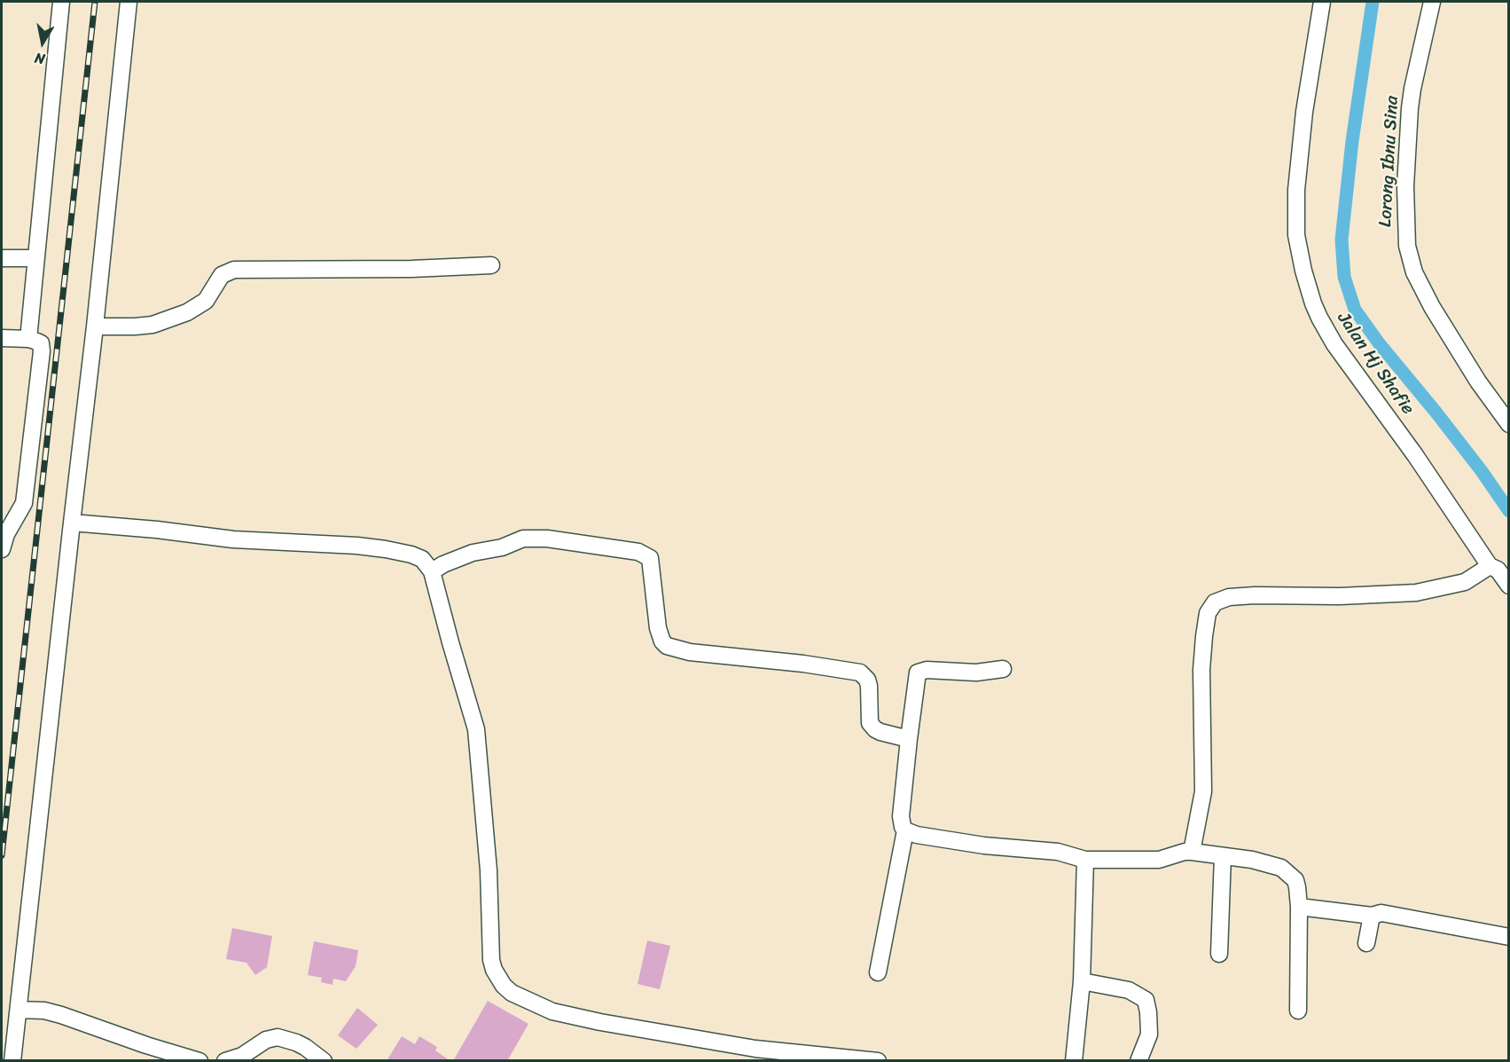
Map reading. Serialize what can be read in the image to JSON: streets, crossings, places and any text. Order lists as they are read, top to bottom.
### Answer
{
  "streets": {
    "street": ["Lorong Ibnu Sina", "Jalan Hj Shafie"]
  },
  "north": "bottom"
}
